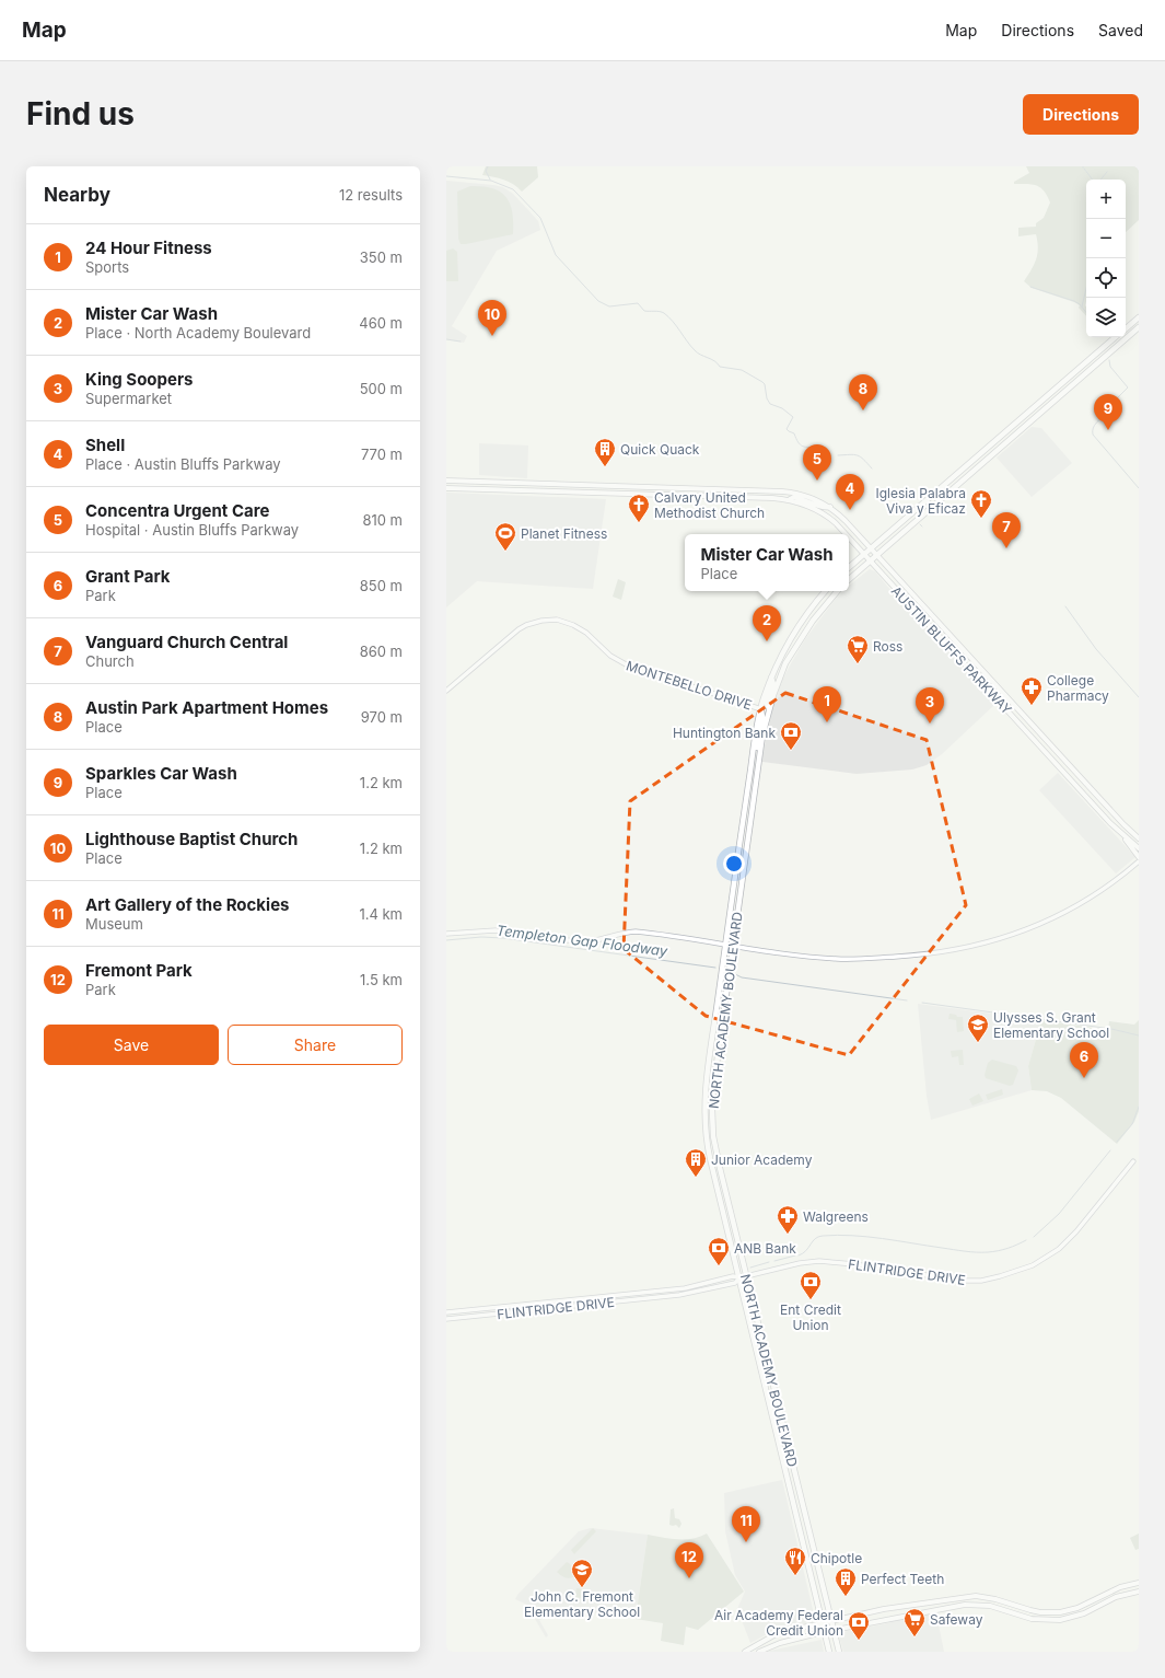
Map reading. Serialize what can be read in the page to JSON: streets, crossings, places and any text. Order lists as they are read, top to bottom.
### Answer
{
  "streets": {
    "highway": ["NORTH ACADEMY BOULEVARD"],
    "main road": ["AUSTIN BLUFFS PARKWAY"],
    "street": ["MONTEBELLO DRIVE", "FLINTRIDGE DRIVE"]
  },
  "crossings": [
    ["MONTEBELLO DRIVE", "NORTH ACADEMY BOULEVARD"],
    ["NORTH ACADEMY BOULEVARD", "FLINTRIDGE DRIVE"]
  ],
  "water": ["Templeton Gap Floodway"],
  "places": {
    "building": ["Quick Quack", "Junior Academy", "Perfect Teeth"],
    "church": ["Iglesia Palabra Viva y Eficaz", "Calvary United Methodist Church"],
    "sports": ["Planet Fitness"],
    "supermarket": ["Ross", "Safeway"],
    "pharmacy": ["College Pharmacy", "Walgreens"],
    "bank": [
      "Huntington Bank",
      "ANB Bank",
      "Ent Credit Union",
      "Air Academy Federal Credit Union"
    ],
    "school or university": ["Ulysses S. Grant Elementary School", "John C. Fremont Elementary School"],
    "restaurant": ["Chipotle"]
  },
  "page": {
    "header": "Map",
    "nav": ["Map", "Directions", "Saved"],
    "buttons": [
      "Directions",
      ["Save", "Share"]
    ],
    "title": "Find us",
    "heading": ["Nearby", "12 results"],
    "map_buttons": ["+", "−"],
    "list": [
      {
        "mark": "1",
        "name": "24 Hour Fitness",
        "note": "Sports",
        "value": "350 m"
      },
      {
        "mark": "2",
        "name": "Mister Car Wash",
        "note": "Place · North Academy Boulevard",
        "value": "460 m"
      },
      {
        "mark": "3",
        "name": "King Soopers",
        "note": "Supermarket",
        "value": "500 m"
      },
      {
        "mark": "4",
        "name": "Shell",
        "note": "Place · Austin Bluffs Parkway",
        "value": "770 m"
      },
      {
        "mark": "5",
        "name": "Concentra Urgent Care",
        "note": "Hospital · Austin Bluffs Parkway",
        "value": "810 m"
      },
      {
        "mark": "6",
        "name": "Grant Park",
        "note": "Park",
        "value": "850 m"
      },
      {
        "mark": "7",
        "name": "Vanguard Church Central",
        "note": "Church",
        "value": "860 m"
      },
      {
        "mark": "8",
        "name": "Austin Park Apartment Homes",
        "note": "Place",
        "value": "970 m"
      },
      {
        "mark": "9",
        "name": "Sparkles Car Wash",
        "note": "Place",
        "value": "1.2 km"
      },
      {
        "mark": "10",
        "name": "Lighthouse Baptist Church",
        "note": "Place",
        "value": "1.2 km"
      },
      {
        "mark": "11",
        "name": "Art Gallery of the Rockies",
        "note": "Museum",
        "value": "1.4 km"
      },
      {
        "mark": "12",
        "name": "Fremont Park",
        "note": "Park",
        "value": "1.5 km"
      }
    ],
    "pins": [
      "10",
      "8",
      "9",
      "5",
      "4",
      "7",
      "2",
      "1",
      "3",
      "6",
      "11",
      "12"
    ],
    "popup": ["Mister Car Wash", "Place"]
  }
}
